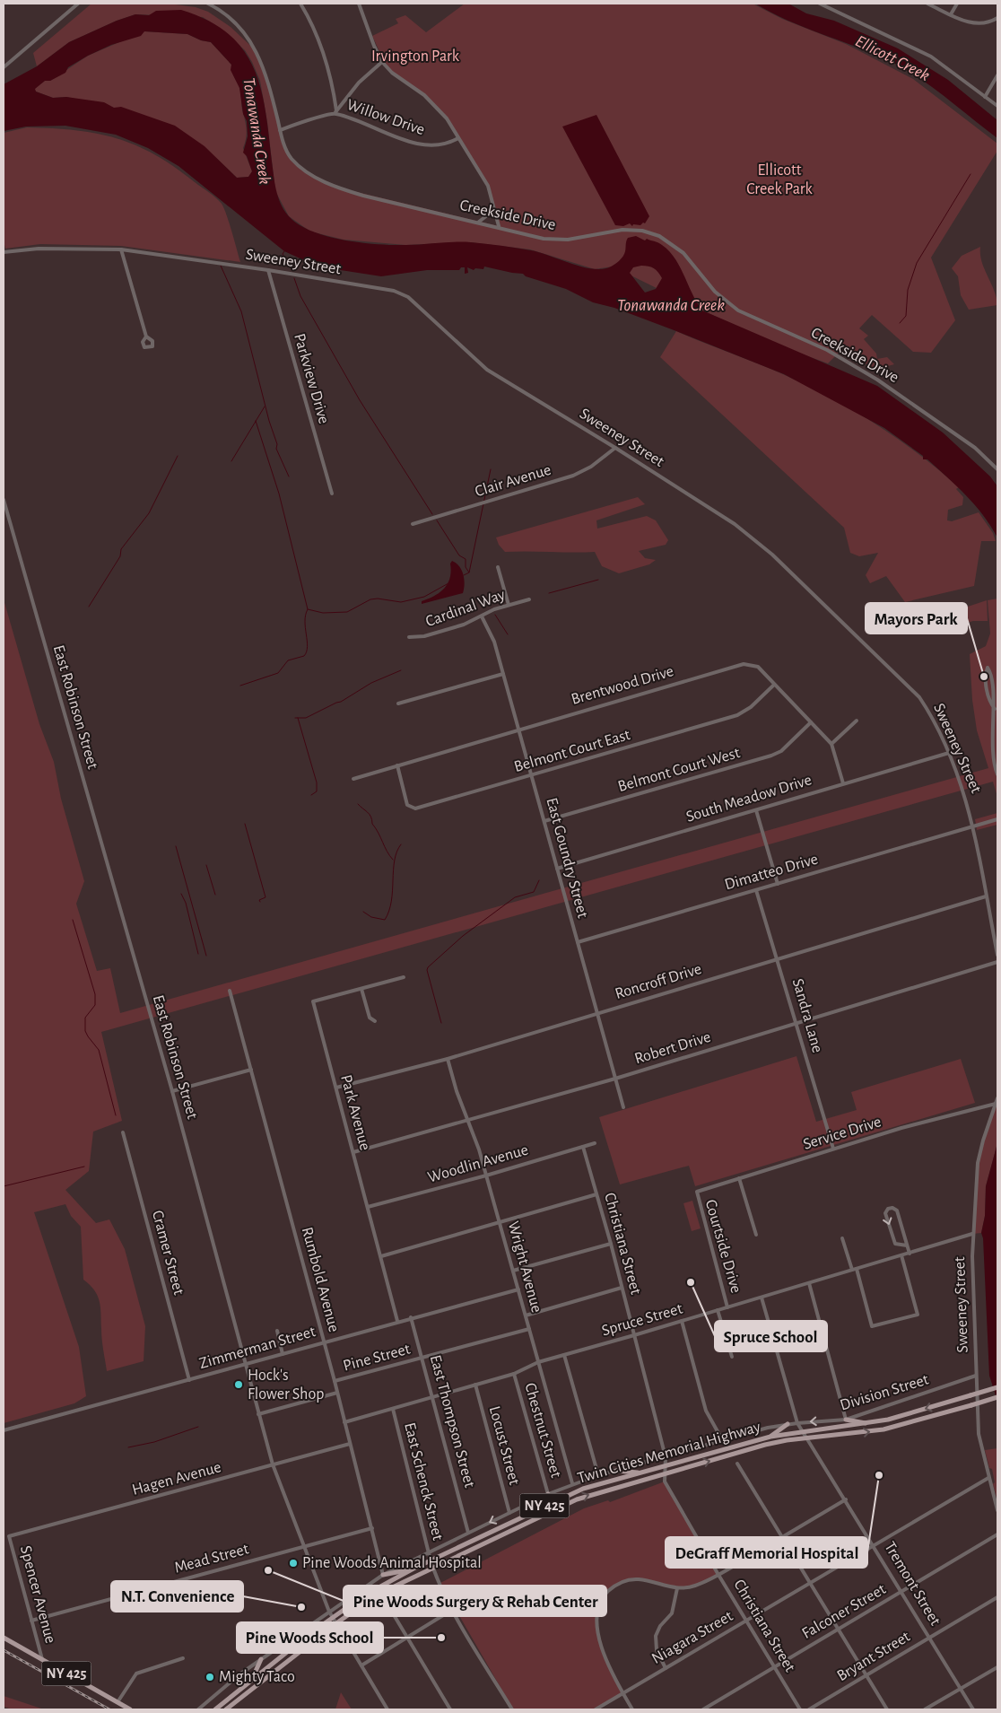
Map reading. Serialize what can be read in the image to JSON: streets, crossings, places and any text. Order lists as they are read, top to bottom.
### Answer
{
  "streets": {
    "main road": ["Twin Cities Memorial Highway", "NY 425"],
    "street": [
      "Willow Drive",
      "Creekside Drive",
      "Sweeney Street",
      "Parkview Drive",
      "Clair Avenue",
      "Cardinal Way",
      "Brentwood Drive",
      "East Robinson Street",
      "Belmont Court East",
      "Belmont Court West",
      "South Meadow Drive",
      "East Goundry Street",
      "Dimatteo Drive",
      "Roncroff Drive",
      "Sandra Lane",
      "Robert Drive",
      "Park Avenue",
      "Service Drive",
      "Woodlin Avenue",
      "Christiana Street",
      "Courtside Drive",
      "Cramer Street",
      "Wright Avenue",
      "Rumbold Avenue",
      "Spruce Street",
      "Zimmerman Street",
      "Pine Street",
      "Division Street",
      "East Thompson Street",
      "Chestnut Street",
      "Locust Street",
      "Hagen Avenue",
      "East Schenck Street",
      "Mead Street",
      "Tremont Street",
      "Spencer Avenue",
      "Falconer Street",
      "Niagara Street",
      "Bryant Street"
    ]
  },
  "crossings": [
    ["Willow Drive", "Creekside Drive"],
    ["Sweeney Street", "Parkview Drive"],
    ["Sweeney Street", "Clair Avenue"],
    ["Sweeney Street", "South Meadow Drive"],
    ["Sweeney Street", "Dimatteo Drive"],
    ["Sweeney Street", "Roncroff Drive"],
    ["Sweeney Street", "Service Drive"],
    ["Sweeney Street", "Spruce Street"],
    ["Sweeney Street", "Division Street"],
    ["Sweeney Street", "Niagara Street"],
    ["Cardinal Way", "East Goundry Street"],
    ["Brentwood Drive", "Belmont Court East"],
    ["Brentwood Drive", "Belmont Court West"],
    ["Brentwood Drive", "South Meadow Drive"],
    ["Brentwood Drive", "East Goundry Street"],
    ["East Robinson Street", "Zimmerman Street"],
    ["East Robinson Street", "Division Street"],
    ["East Robinson Street", "Twin Cities Memorial Highway"],
    ["East Robinson Street", "Hagen Avenue"],
    ["East Robinson Street", "Mead Street"],
    ["Belmont Court East", "East Goundry Street"],
    ["Belmont Court West", "East Goundry Street"],
    ["South Meadow Drive", "East Goundry Street"],
    ["East Goundry Street", "Dimatteo Drive"],
    ["East Goundry Street", "Roncroff Drive"],
    ["East Goundry Street", "Robert Drive"],
    ["Dimatteo Drive", "Sandra Lane"],
    ["Roncroff Drive", "Sandra Lane"],
    ["Roncroff Drive", "Park Avenue"],
    ["Roncroff Drive", "Wright Avenue"],
    ["Sandra Lane", "Robert Drive"],
    ["Sandra Lane", "Service Drive"],
    ["Robert Drive", "Park Avenue"],
    ["Robert Drive", "Wright Avenue"],
    ["Park Avenue", "Woodlin Avenue"],
    ["Park Avenue", "Zimmerman Street"],
    ["Service Drive", "Courtside Drive"],
    ["Woodlin Avenue", "Christiana Street"],
    ["Woodlin Avenue", "Wright Avenue"],
    ["Christiana Street", "Spruce Street"],
    ["Christiana Street", "Division Street"],
    ["Christiana Street", "Twin Cities Memorial Highway"],
    ["Christiana Street", "Falconer Street"],
    ["Christiana Street", "Niagara Street"],
    ["Courtside Drive", "Spruce Street"],
    ["Cramer Street", "Zimmerman Street"],
    ["Wright Avenue", "Spruce Street"],
    ["Wright Avenue", "Zimmerman Street"],
    ["Wright Avenue", "Pine Street"],
    ["Wright Avenue", "Division Street"],
    ["Rumbold Avenue", "Spruce Street"],
    ["Rumbold Avenue", "Zimmerman Street"],
    ["Rumbold Avenue", "Pine Street"],
    ["Rumbold Avenue", "Division Street"],
    ["Rumbold Avenue", "Hagen Avenue"],
    ["Rumbold Avenue", "Mead Street"],
    ["Spruce Street", "East Thompson Street"],
    ["Spruce Street", "Chestnut Street"],
    ["Spruce Street", "Locust Street"],
    ["Spruce Street", "East Schenck Street"],
    ["Spruce Street", "Tremont Street"],
    ["Zimmerman Street", "East Thompson Street"],
    ["Pine Street", "East Thompson Street"],
    ["Division Street", "East Thompson Street"],
    ["Division Street", "Chestnut Street"],
    ["Division Street", "Locust Street"],
    ["Division Street", "East Schenck Street"],
    ["Division Street", "Tremont Street"],
    ["Twin Cities Memorial Highway", "East Schenck Street"],
    ["Twin Cities Memorial Highway", "Tremont Street"],
    ["Hagen Avenue", "Spencer Avenue"],
    ["NY 425", "Spencer Avenue"],
    ["Mead Street", "Spencer Avenue"],
    ["Tremont Street", "Falconer Street"],
    ["Tremont Street", "Niagara Street"],
    ["Tremont Street", "Bryant Street"]
  ],
  "water": ["Ellicott Creek", "Tonawanda Creek"],
  "parks": ["Irvington Park", "Ellicott Creek Park"],
  "places": [
    "Mayors Park",
    "Spruce School",
    "Hock's Flower Shop",
    "DeGraff Memorial Hospital",
    "Pine Woods Animal Hospital",
    "Pine Woods Surgery & Rehab Center",
    "N.T. Convenience",
    "Pine Woods School",
    "Mighty Taco"
  ]
}
